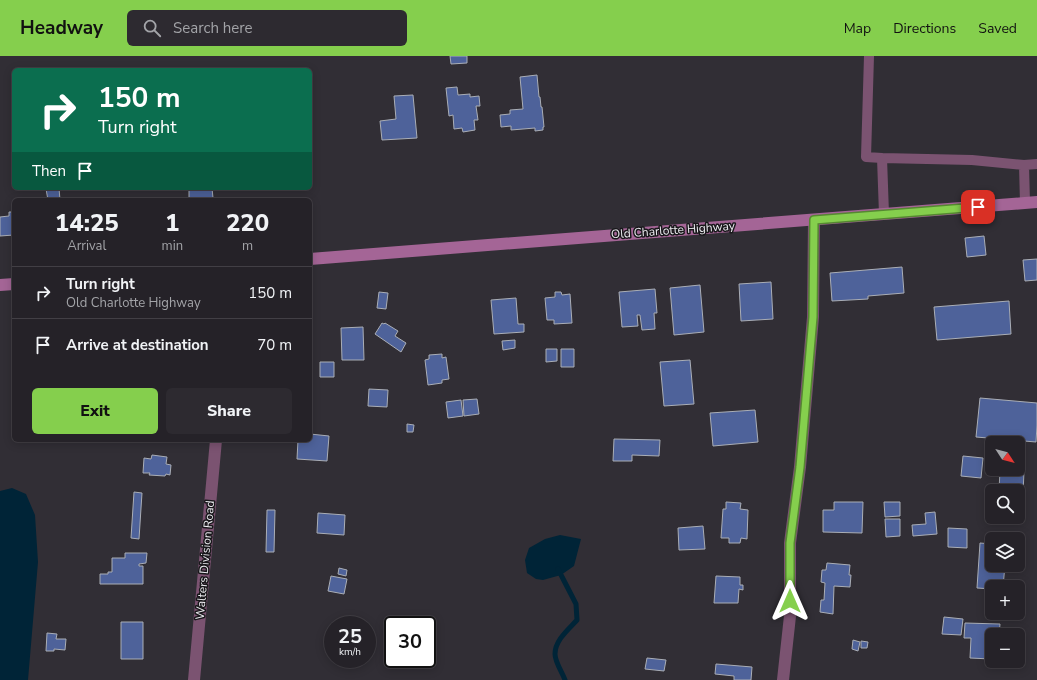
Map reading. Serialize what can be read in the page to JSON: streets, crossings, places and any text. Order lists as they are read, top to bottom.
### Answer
{
  "streets": {
    "main road": ["Old Charlotte Highway"],
    "street": ["Walters Division Road"]
  },
  "north": "bottom right",
  "page": {
    "header": "Headway",
    "search": "Search here",
    "nav": ["Map", "Directions", "Saved"],
    "turn": ["150 m", "Turn right"],
    "then": "Then",
    "eta": [
      "14:25",
      "Arrival",
      "1",
      "min",
      "220",
      "m"
    ],
    "list": [
      {
        "name": "Turn right",
        "note": "Old Charlotte Highway",
        "value": "150 m"
      },
      {
        "name": "Arrive at destination",
        "value": "70 m"
      }
    ],
    "buttons": ["Exit", "Share"],
    "map_buttons": ["+", "−"],
    "speed": "25 km/h",
    "limit": "30"
  }
}
